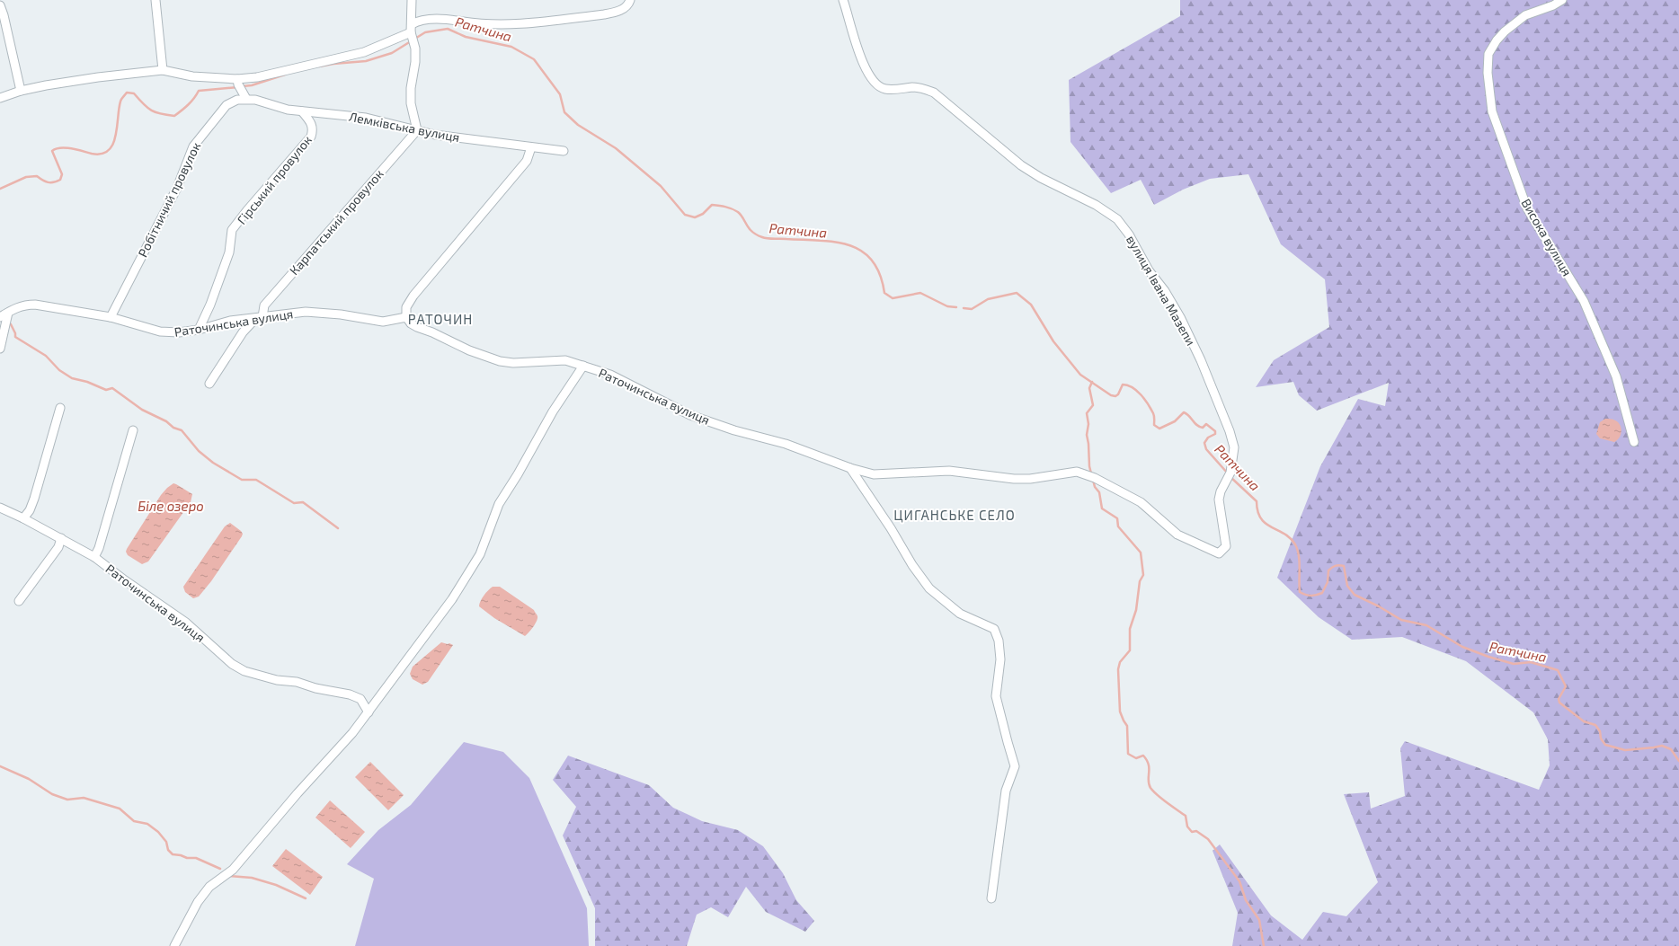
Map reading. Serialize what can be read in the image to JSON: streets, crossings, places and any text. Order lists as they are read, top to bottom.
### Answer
{
  "streets": {
    "street": [
      "Лемківська вулиця",
      "Гірський провулок",
      "Робітничий провулок",
      "Карпатський провулок",
      "Висока вулиця",
      "вулиця Івана Мазепи",
      "Раточинська вулиця"
    ]
  },
  "crossings": [
    ["Лемківська вулиця", "Гірський провулок"],
    ["Лемківська вулиця", "Робітничий провулок"],
    ["Лемківська вулиця", "Карпатський провулок"],
    ["Гірський провулок", "Раточинська вулиця"],
    ["Робітничий провулок", "Раточинська вулиця"],
    ["Карпатський провулок", "Раточинська вулиця"],
    ["вулиця Івана Мазепи", "Раточинська вулиця"]
  ],
  "districts": ["РАТОЧИН", "ЦИГАНСЬКЕ СЕЛО"],
  "water": ["Ратчина", "Біле озеро"]
}
